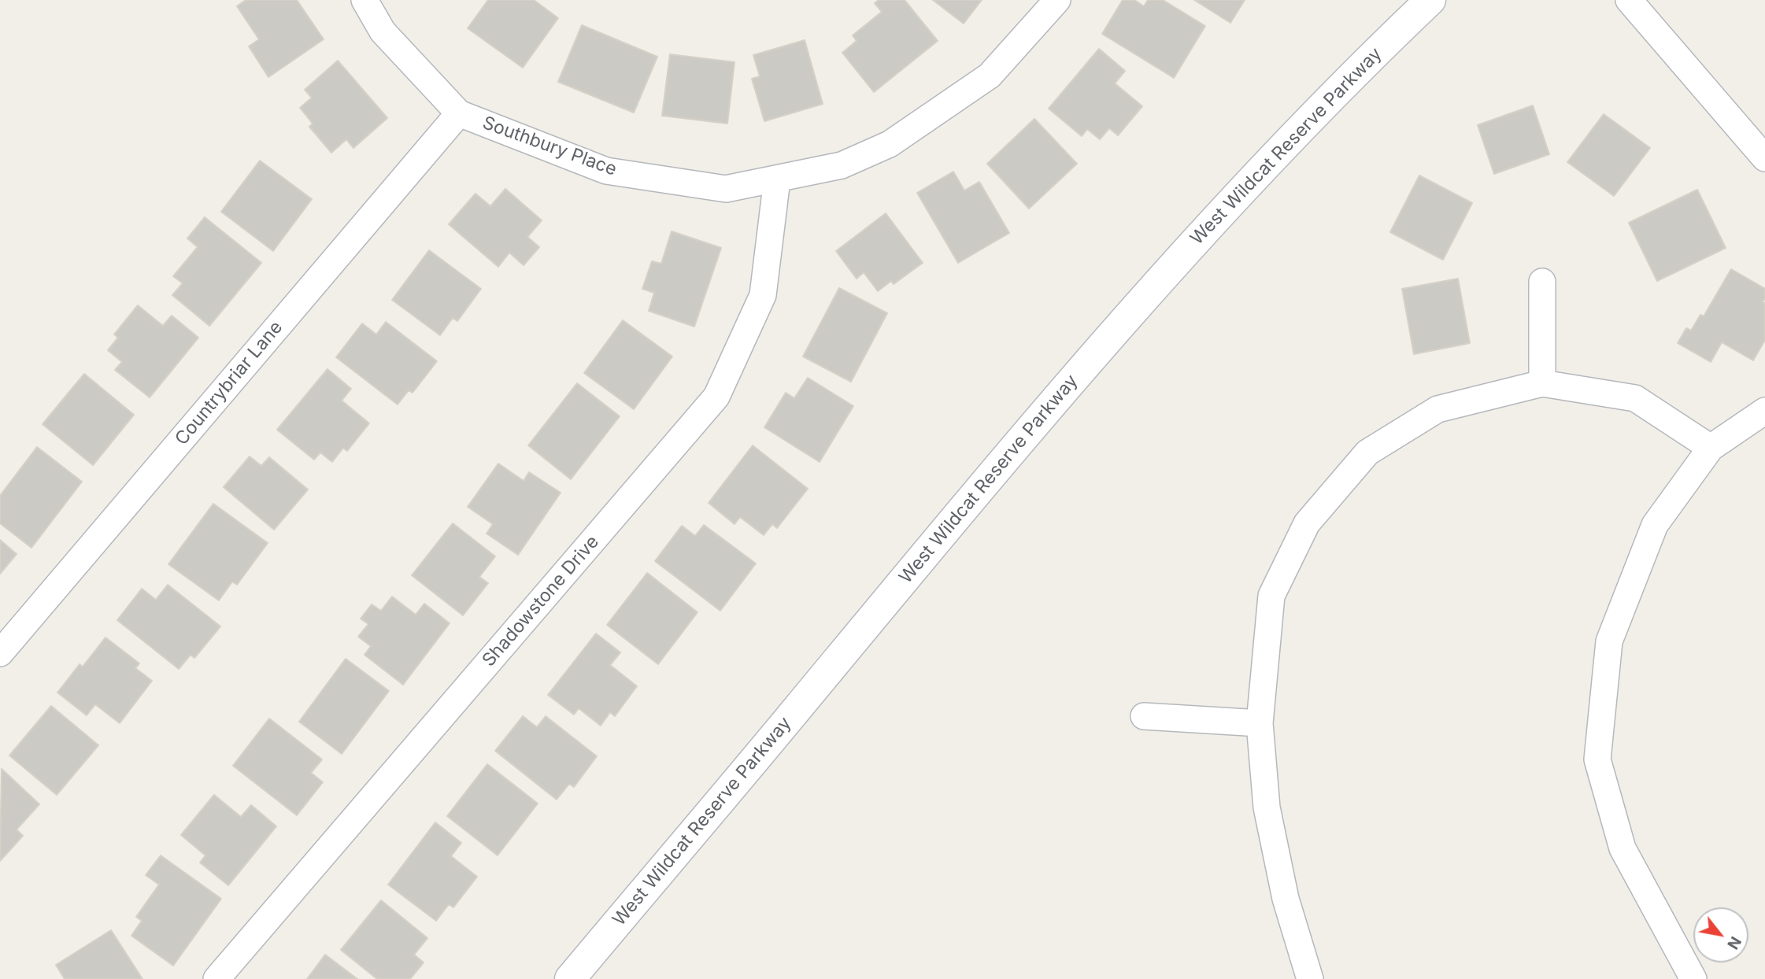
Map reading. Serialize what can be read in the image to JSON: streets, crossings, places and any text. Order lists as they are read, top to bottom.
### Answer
{
  "streets": {
    "main road": ["West Wildcat Reserve Parkway"],
    "street": ["Southbury Place", "Countrybriar Lane", "Shadowstone Drive"]
  },
  "crossings": [
    ["Southbury Place", "Countrybriar Lane"],
    ["Southbury Place", "Shadowstone Drive"]
  ],
  "north": "bottom right"
}
